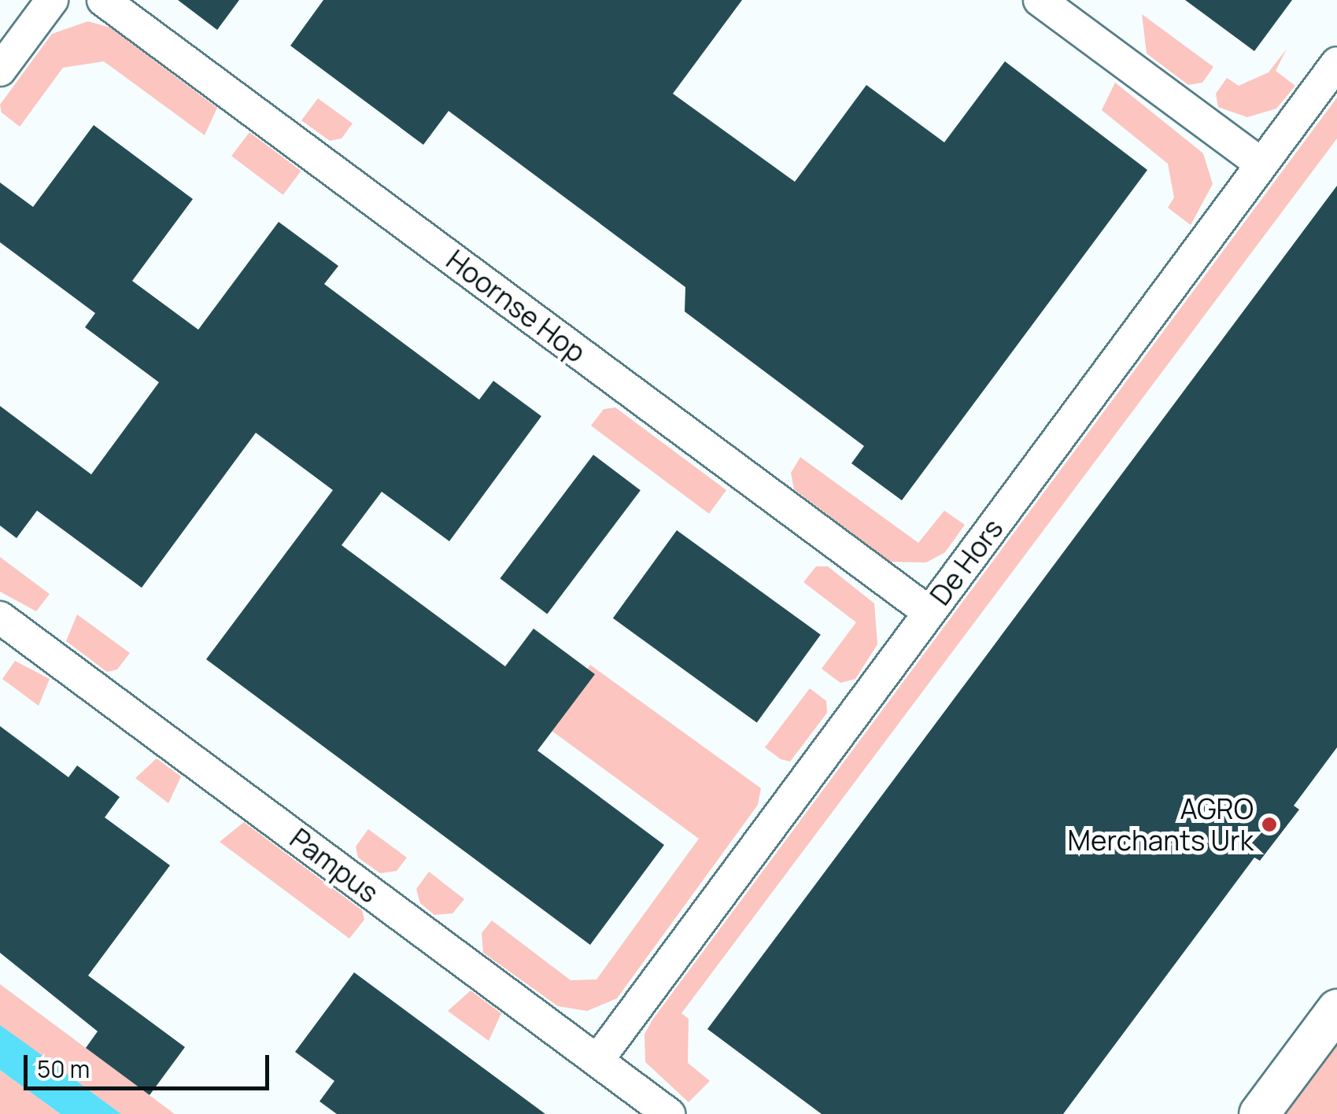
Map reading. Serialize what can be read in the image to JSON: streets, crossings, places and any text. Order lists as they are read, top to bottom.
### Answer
{
  "streets": {
    "street": ["Hoornse Hop", "De Hors", "Pampus"]
  },
  "crossings": [
    ["Hoornse Hop", "De Hors"],
    ["De Hors", "Pampus"]
  ],
  "places": ["AGRO Merchants Urk"],
  "scale_bar": "50 m"
}
